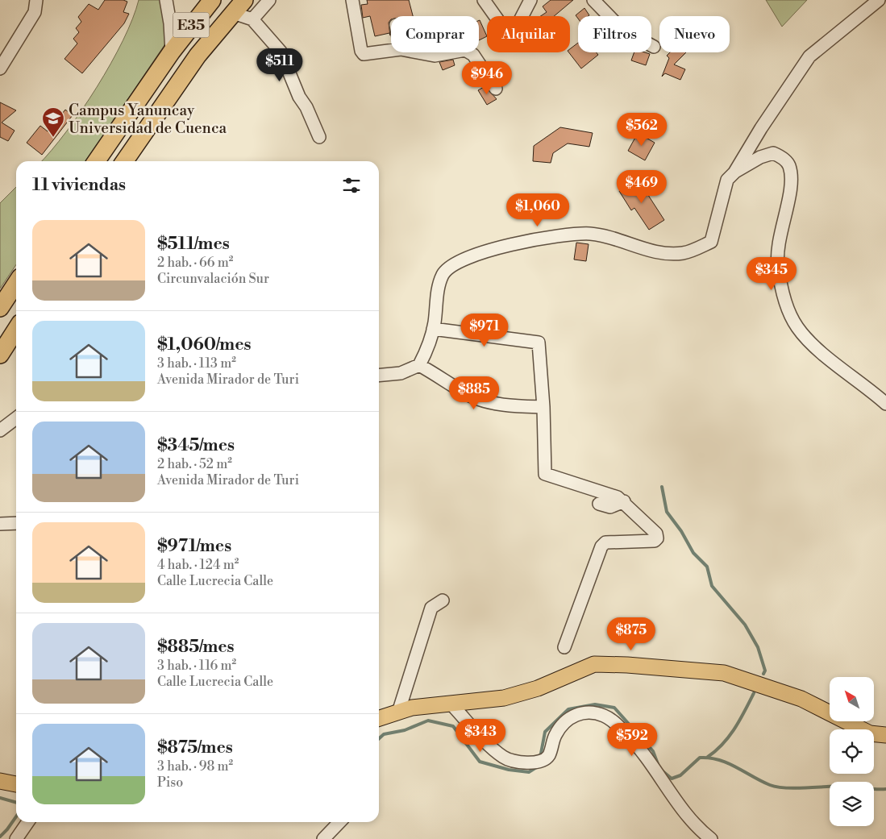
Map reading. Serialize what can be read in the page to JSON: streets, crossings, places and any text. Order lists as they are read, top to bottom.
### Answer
{
  "streets": {
    "highway": ["E35"]
  },
  "places": {
    "school or university": ["Campus Yanuncay Universidad de Cuenca"]
  },
  "north": "top left",
  "page": {
    "chip": [
      "Comprar",
      "Alquilar",
      "Filtros",
      "Nuevo"
    ],
    "price": [
      "$511",
      "$946",
      "$562",
      "$469",
      "$1,060",
      "$345",
      "$971",
      "$885",
      "$875",
      "$343",
      "$592"
    ],
    "heading": "11 viviendas",
    "list": [
      {
        "name": "$511/mes",
        "note": "2 hab. · 66 m² · Circunvalación Sur"
      },
      {
        "name": "$1,060/mes",
        "note": "3 hab. · 113 m² · Avenida Mirador de Turi"
      },
      {
        "name": "$345/mes",
        "note": "2 hab. · 52 m² · Avenida Mirador de Turi"
      },
      {
        "name": "$971/mes",
        "note": "4 hab. · 124 m² · Calle Lucrecia Calle"
      },
      {
        "name": "$885/mes",
        "note": "3 hab. · 116 m² · Calle Lucrecia Calle"
      },
      {
        "name": "$875/mes",
        "note": "3 hab. · 98 m² · Piso"
      }
    ]
  }
}
